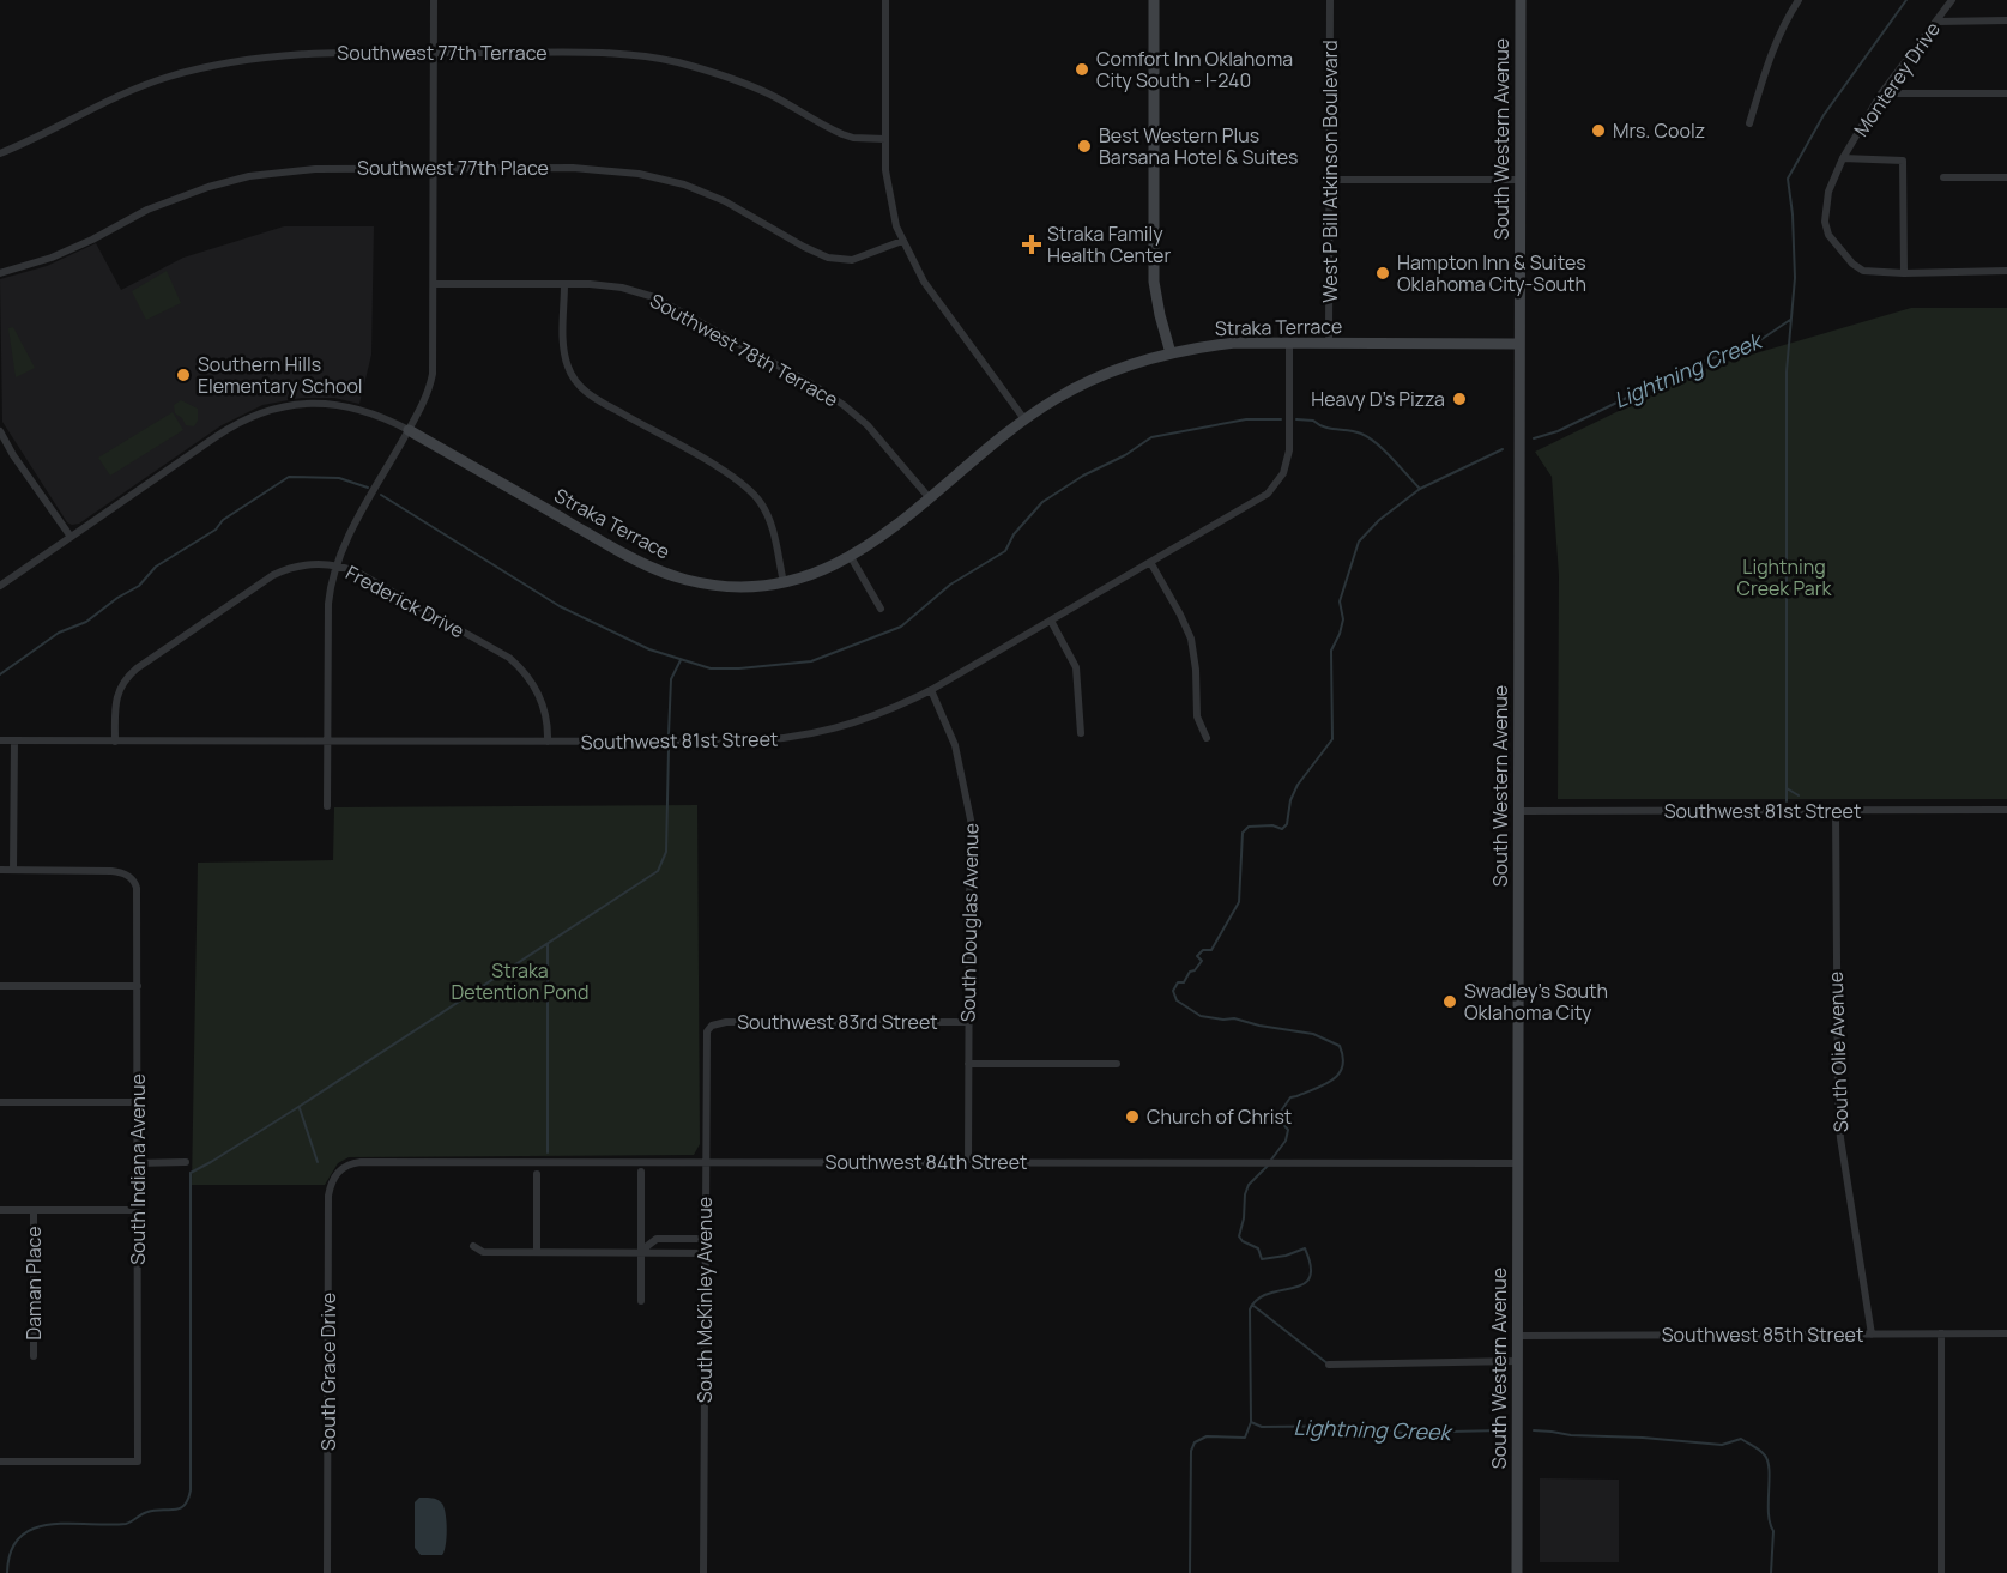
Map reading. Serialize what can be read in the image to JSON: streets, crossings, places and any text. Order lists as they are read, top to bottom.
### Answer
{
  "streets": {
    "street": [
      "Southwest 77th Terrace",
      "Monterey Drive",
      "South Western Avenue",
      "Southwest 77th Place",
      "West P Bill Atkinson Boulevard",
      "Straka Terrace",
      "Southwest 78th Terrace",
      "Frederick Drive",
      "Southwest 81st Street",
      "South Douglas Avenue",
      "Southwest 83rd Street",
      "South Olie Avenue",
      "Southwest 84th Street",
      "South Indiana Avenue",
      "Daman Place",
      "South McKinley Avenue",
      "Southwest 85th Street",
      "South Grace Drive"
    ]
  },
  "crossings": [
    ["South Western Avenue", "Straka Terrace"],
    ["South Western Avenue", "Southwest 81st Street"],
    ["South Western Avenue", "Southwest 84th Street"],
    ["South Western Avenue", "Southwest 85th Street"],
    ["West P Bill Atkinson Boulevard", "Straka Terrace"],
    ["Straka Terrace", "Southwest 78th Terrace"],
    ["Straka Terrace", "Southwest 81st Street"],
    ["Frederick Drive", "Southwest 81st Street"],
    ["Southwest 81st Street", "South Douglas Avenue"],
    ["Southwest 81st Street", "South Olie Avenue"],
    ["South Douglas Avenue", "Southwest 83rd Street"],
    ["South Douglas Avenue", "Southwest 84th Street"],
    ["Southwest 83rd Street", "South McKinley Avenue"],
    ["South Olie Avenue", "Southwest 85th Street"],
    ["Southwest 84th Street", "South McKinley Avenue"],
    ["Southwest 84th Street", "South Grace Drive"]
  ],
  "water": ["Lightning Creek"],
  "parks": ["Lightning Creek Park", "Straka Detention Pond"],
  "places": {
    "other": [
      "Comfort Inn Oklahoma City South - I-240",
      "Mrs. Coolz",
      "Best Western Plus Barsana Hotel & Suites",
      "Hampton Inn & Suites Oklahoma City-South",
      "Southern Hills Elementary School",
      "Heavy D's Pizza",
      "Swadley’s South Oklahoma City",
      "Church of Christ"
    ],
    "health": ["Straka Family Health Center"]
  }
}
